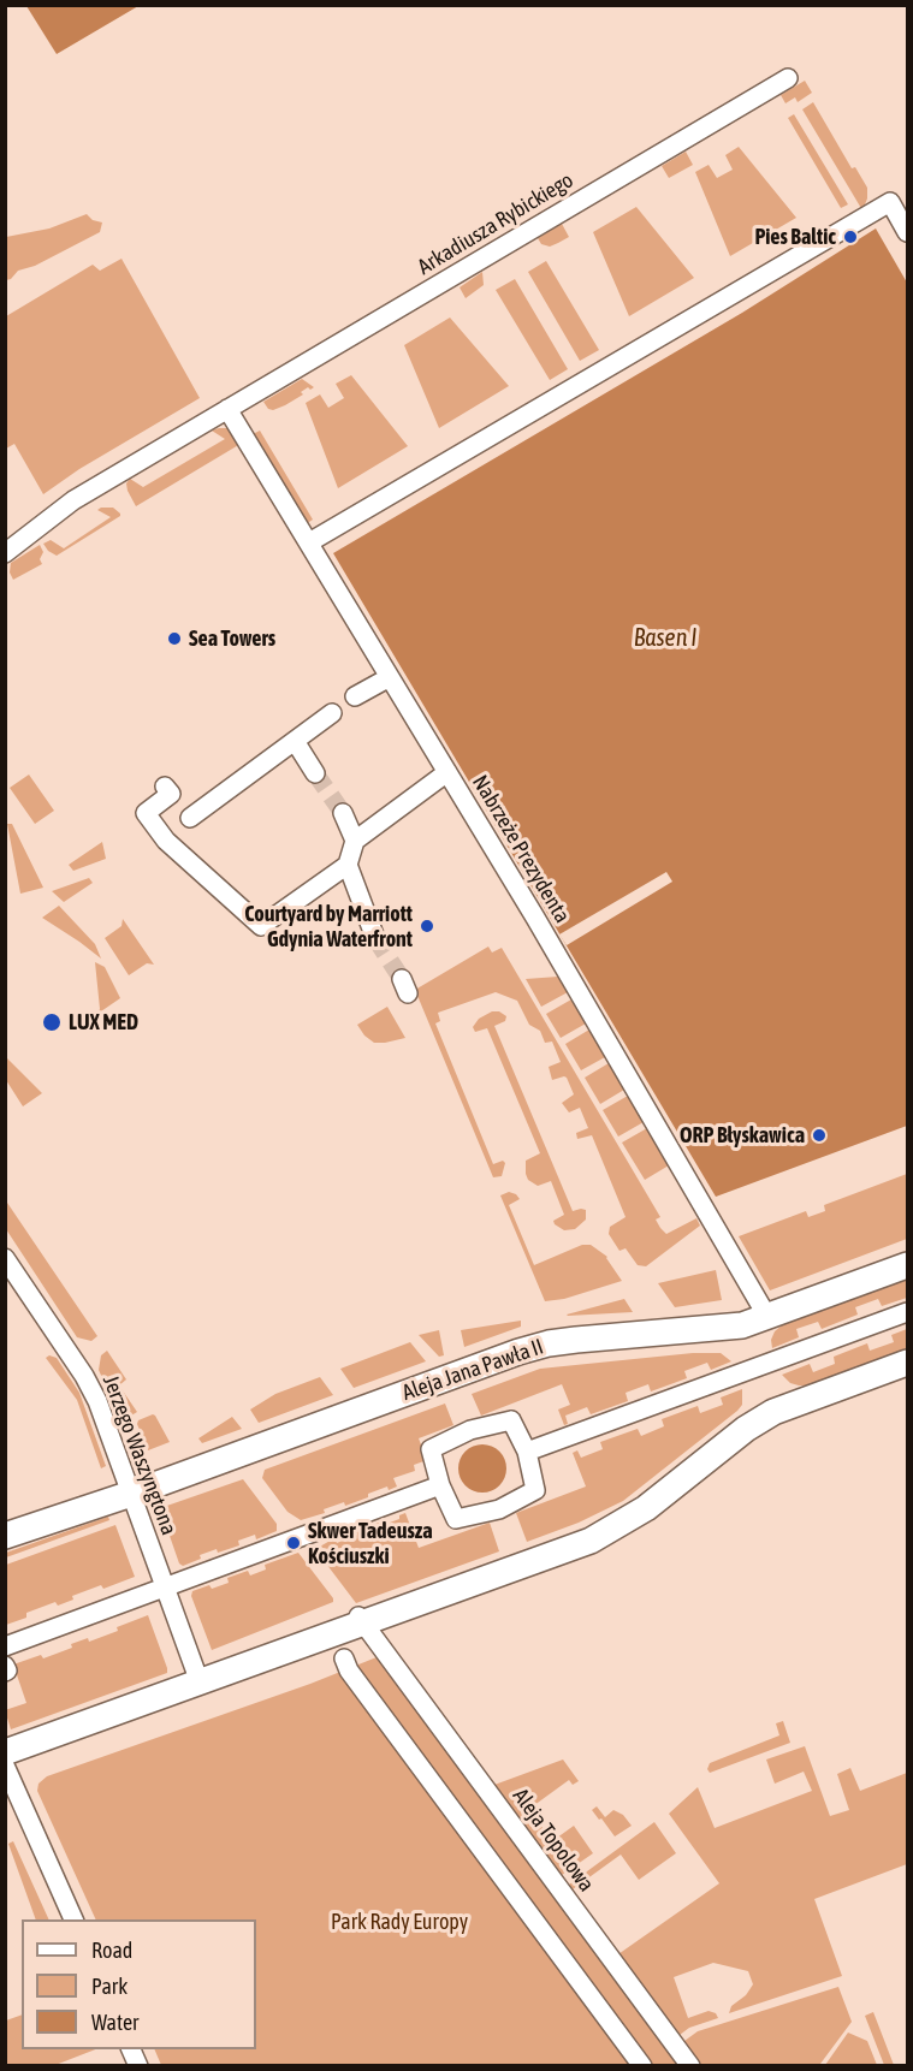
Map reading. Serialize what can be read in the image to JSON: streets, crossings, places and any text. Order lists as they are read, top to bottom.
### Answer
{
  "streets": {
    "street": [
      "Arkadiusza Rybickiego",
      "Nabrzeże Prezydenta",
      "Aleja Jana Pawła II",
      "Jerzego Waszyngtona",
      "Aleja Topolowa"
    ]
  },
  "crossings": [
    ["Arkadiusza Rybickiego", "Nabrzeże Prezydenta"],
    ["Nabrzeże Prezydenta", "Aleja Jana Pawła II"],
    ["Aleja Jana Pawła II", "Jerzego Waszyngtona"]
  ],
  "water": ["Basen I"],
  "parks": ["Park Rady Europy"],
  "places": [
    "Pies Baltic",
    "Sea Towers",
    "Courtyard by Marriott Gdynia Waterfront",
    "LUX MED",
    "ORP Błyskawica",
    "Skwer Tadeusza Kościuszki"
  ],
  "legend": ["Road", "Park", "Water"]
}
